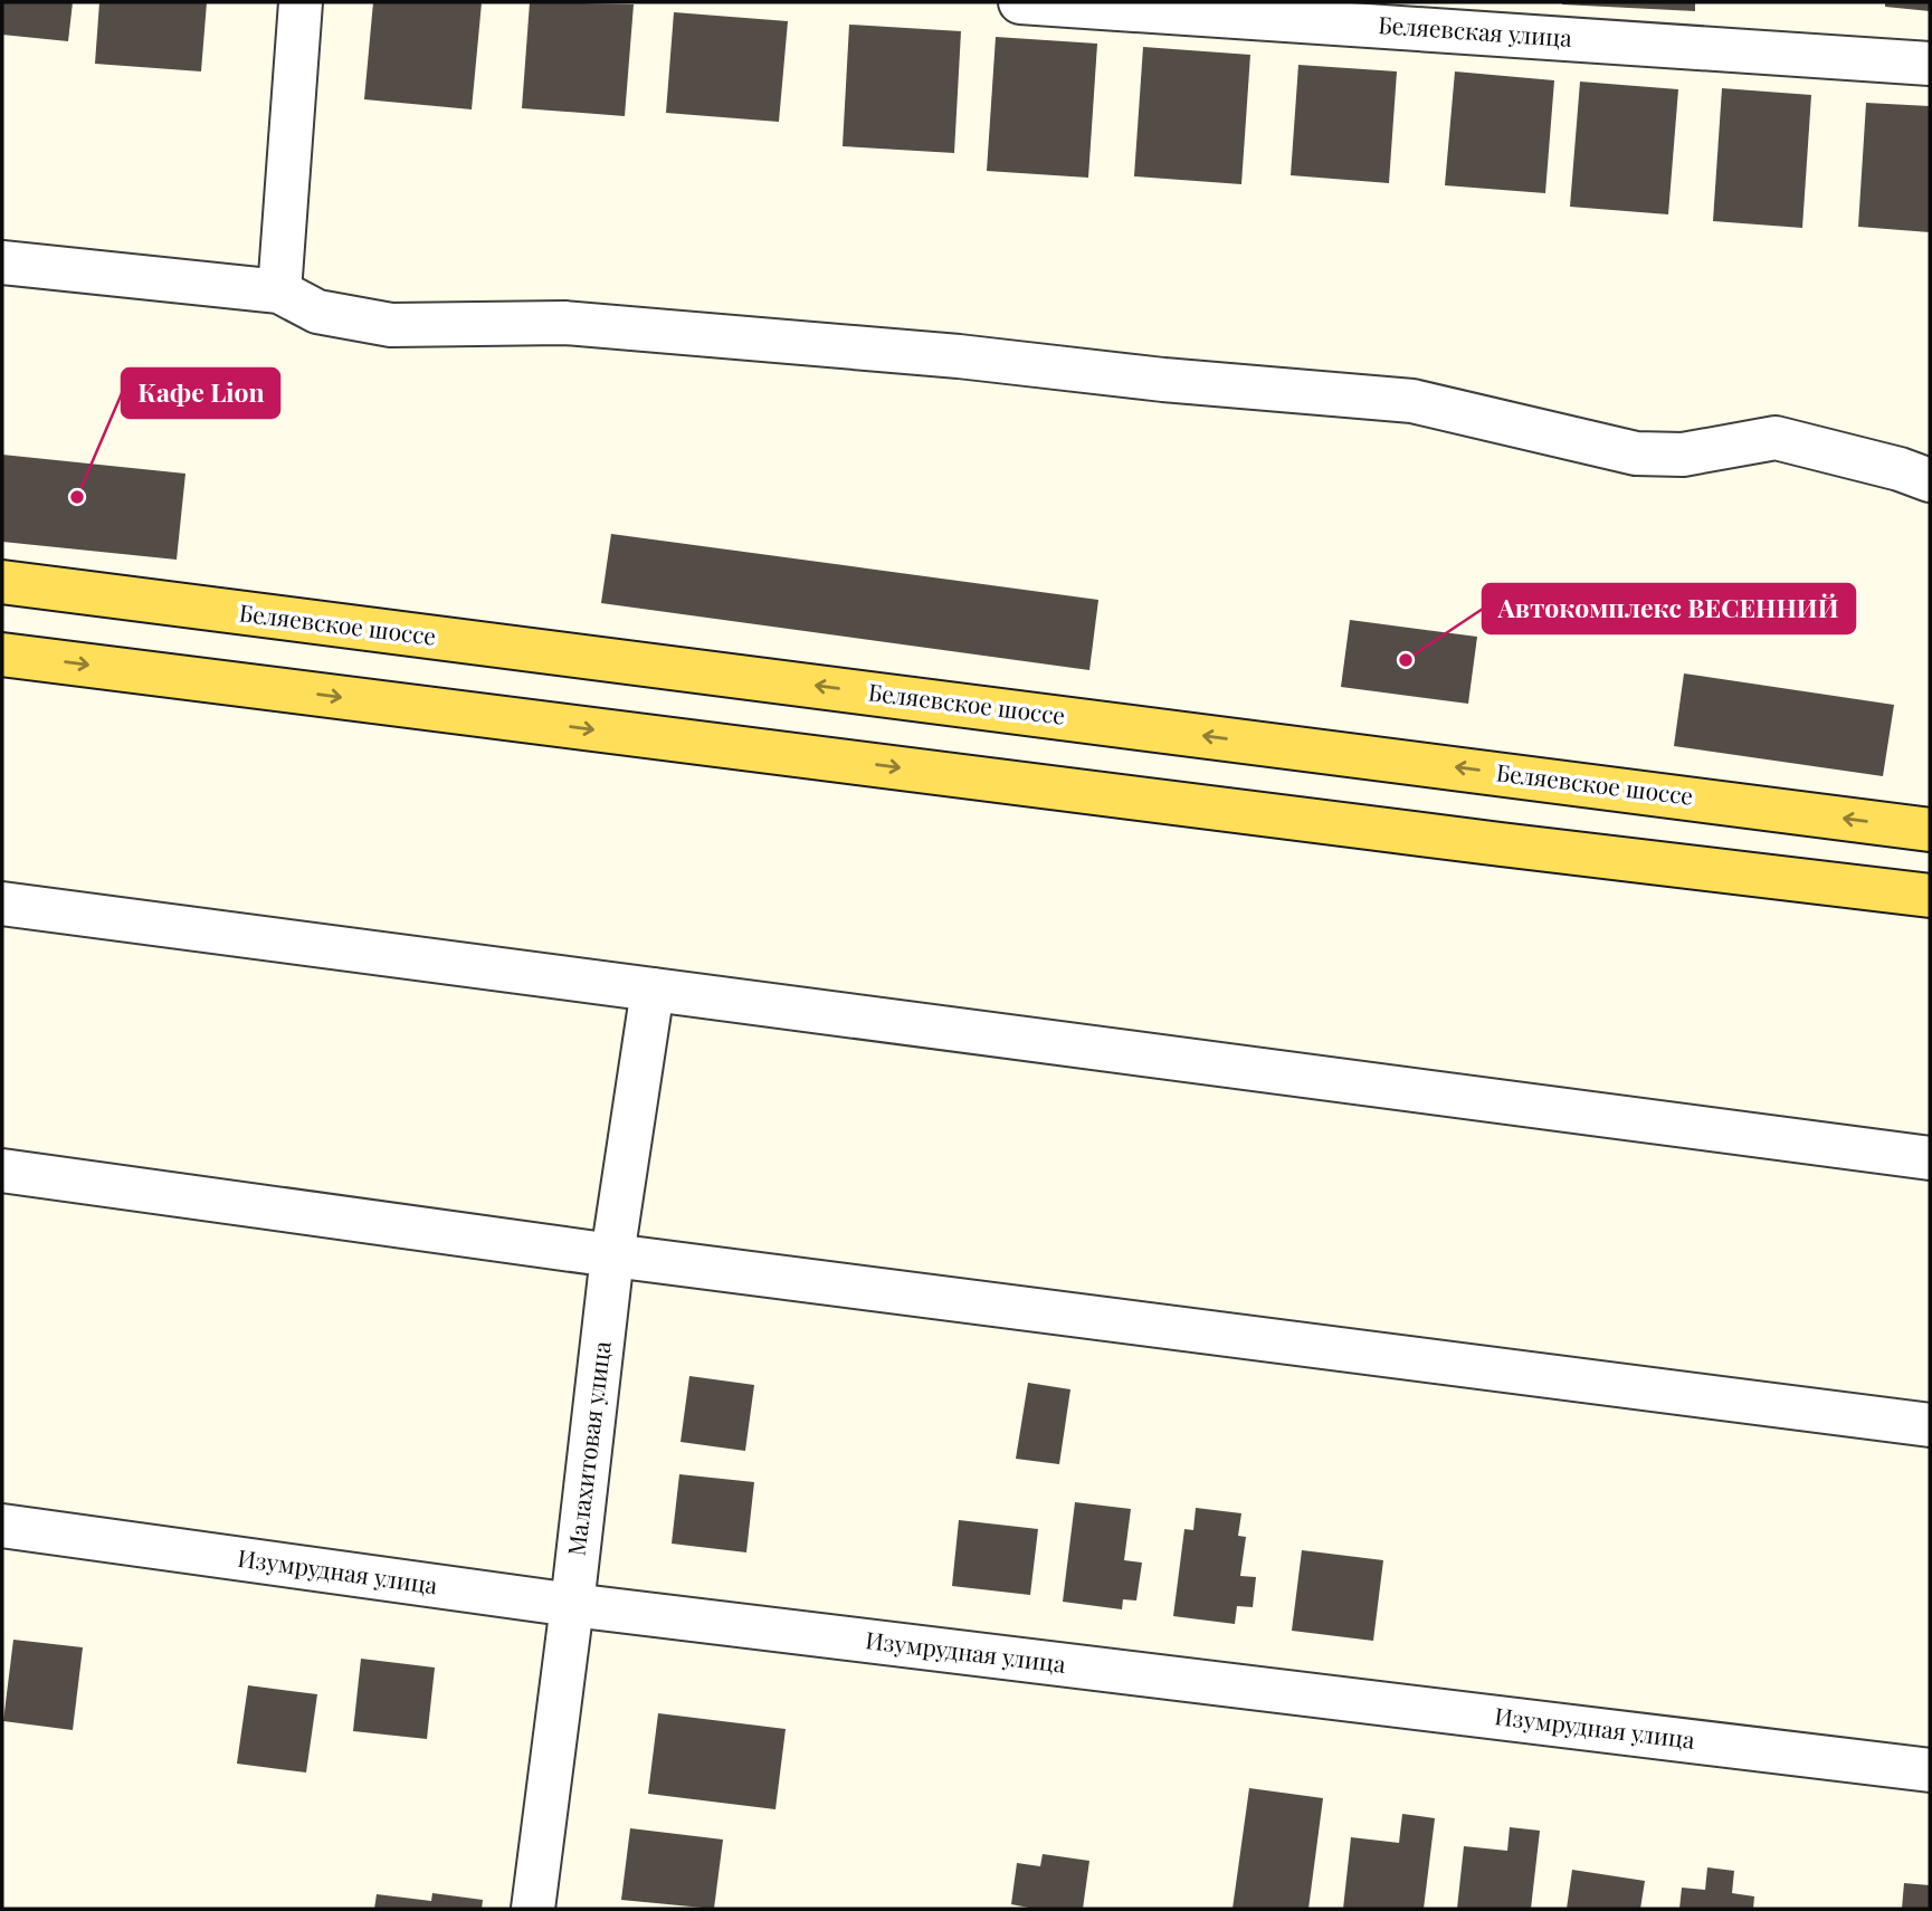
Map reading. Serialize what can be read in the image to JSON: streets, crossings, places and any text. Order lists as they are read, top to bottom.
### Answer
{
  "streets": {
    "main road": ["Беляевское шоссе"],
    "street": ["Беляевская улица", "Малахитовая улица", "Изумрудная улица"]
  },
  "crossings": [
    ["Малахитовая улица", "Изумрудная улица"]
  ],
  "places": ["Кафе Lion", "Автокомплекс ВЕСЕННИЙ"]
}
